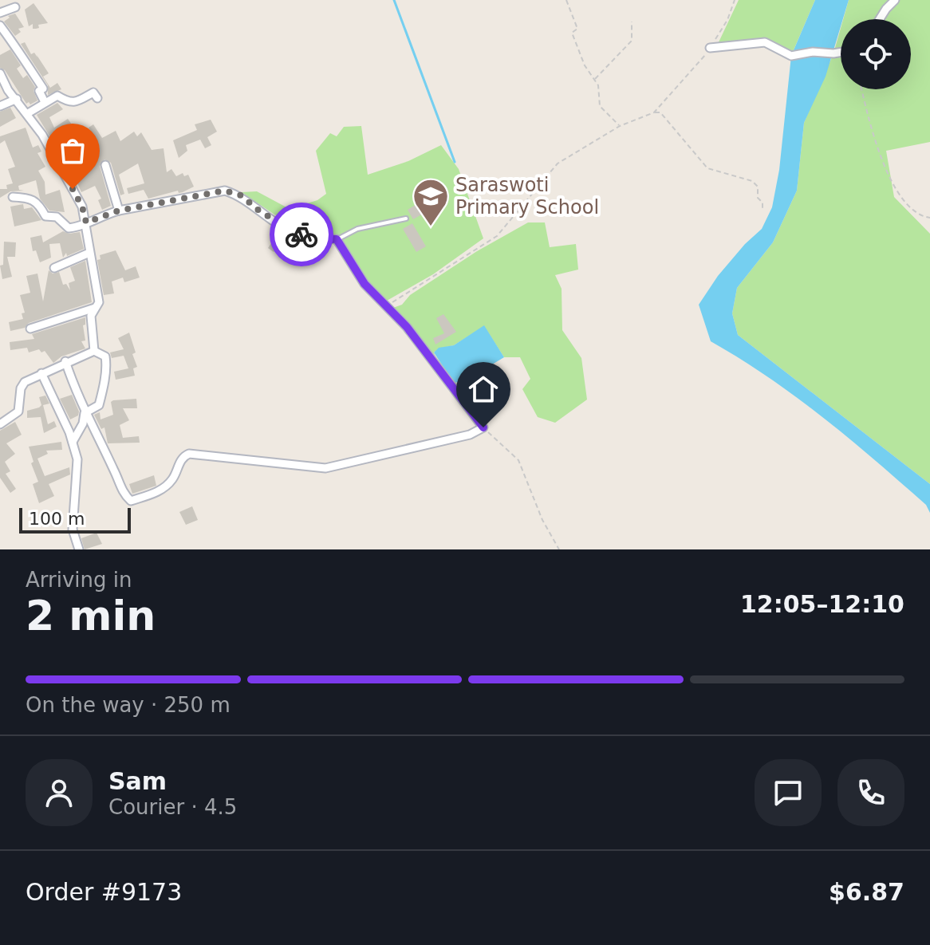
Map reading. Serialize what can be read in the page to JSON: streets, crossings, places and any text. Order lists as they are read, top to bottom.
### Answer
{
  "places": {
    "school or university": ["Saraswoti Primary School"]
  },
  "scale_bar": "100 m",
  "page": {
    "scale": "100 m",
    "heading": ["2 min", "Arriving in", "12:05–12:10"],
    "panel": [
      "Sam",
      "Courier · 4.5",
      "Order #9173",
      "$6.87"
    ],
    "bar": "On the way · 250 m"
  }
}
